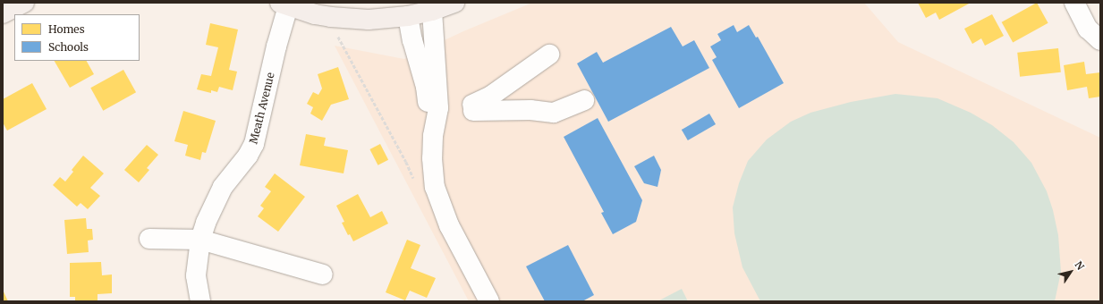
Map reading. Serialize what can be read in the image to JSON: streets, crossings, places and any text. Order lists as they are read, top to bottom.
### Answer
{
  "streets": {
    "street": ["Meath Avenue"]
  },
  "legend": ["Homes", "Schools"],
  "north": "top right"
}
